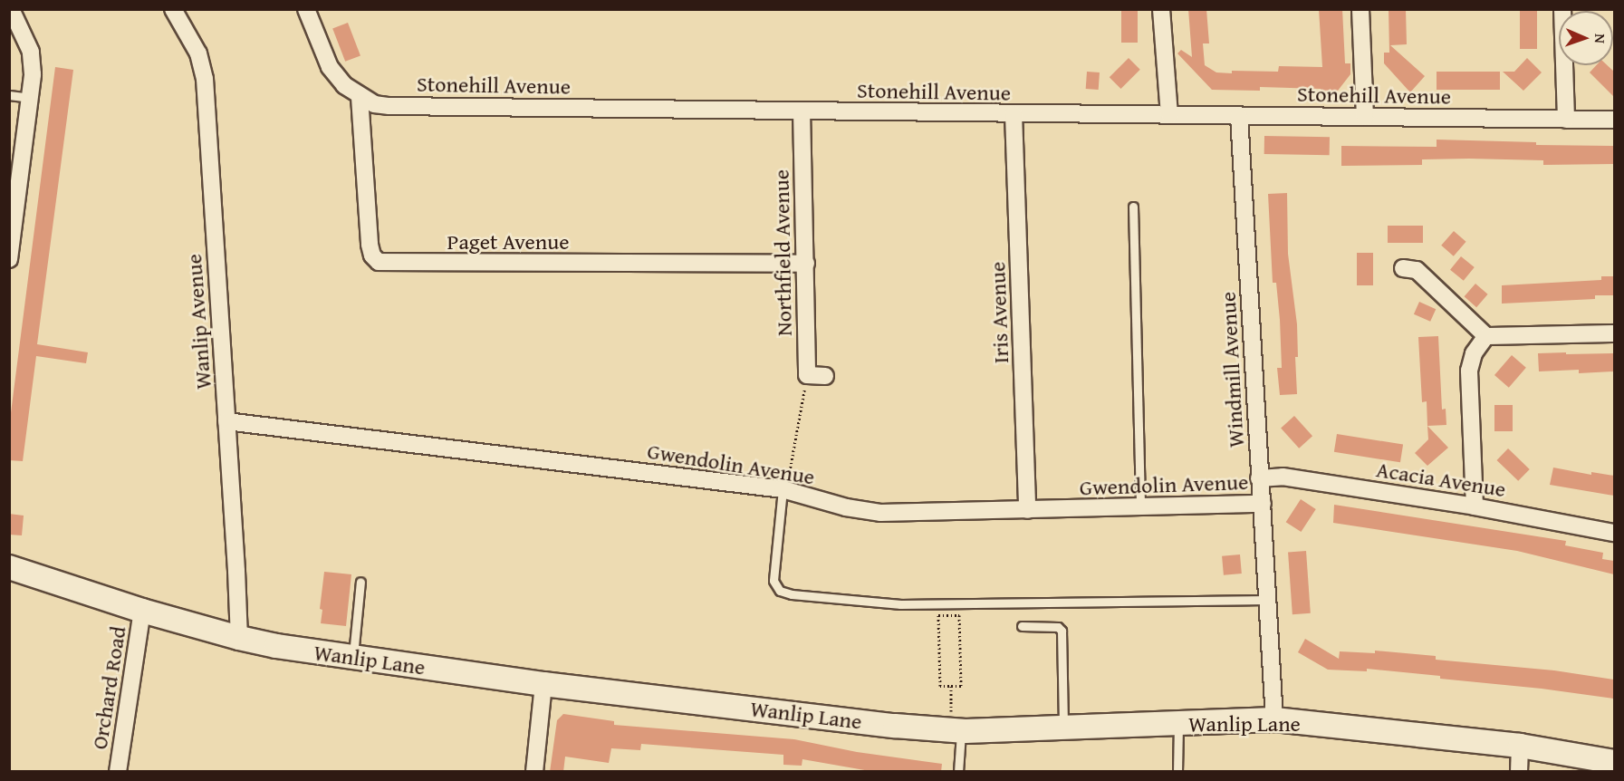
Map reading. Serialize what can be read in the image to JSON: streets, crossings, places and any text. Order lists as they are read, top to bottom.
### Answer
{
  "streets": {
    "street": [
      "Stonehill Avenue",
      "Paget Avenue",
      "Northfield Avenue",
      "Iris Avenue",
      "Wanlip Avenue",
      "Windmill Avenue",
      "Gwendolin Avenue",
      "Acacia Avenue",
      "Wanlip Lane",
      "Orchard Road"
    ]
  },
  "crossings": [
    ["Stonehill Avenue", "Paget Avenue"],
    ["Stonehill Avenue", "Northfield Avenue"],
    ["Stonehill Avenue", "Iris Avenue"],
    ["Stonehill Avenue", "Windmill Avenue"],
    ["Paget Avenue", "Northfield Avenue"],
    ["Iris Avenue", "Gwendolin Avenue"],
    ["Wanlip Avenue", "Gwendolin Avenue"],
    ["Wanlip Avenue", "Wanlip Lane"],
    ["Windmill Avenue", "Gwendolin Avenue"],
    ["Windmill Avenue", "Acacia Avenue"],
    ["Windmill Avenue", "Wanlip Lane"],
    ["Wanlip Lane", "Orchard Road"]
  ],
  "north": "right"
}
